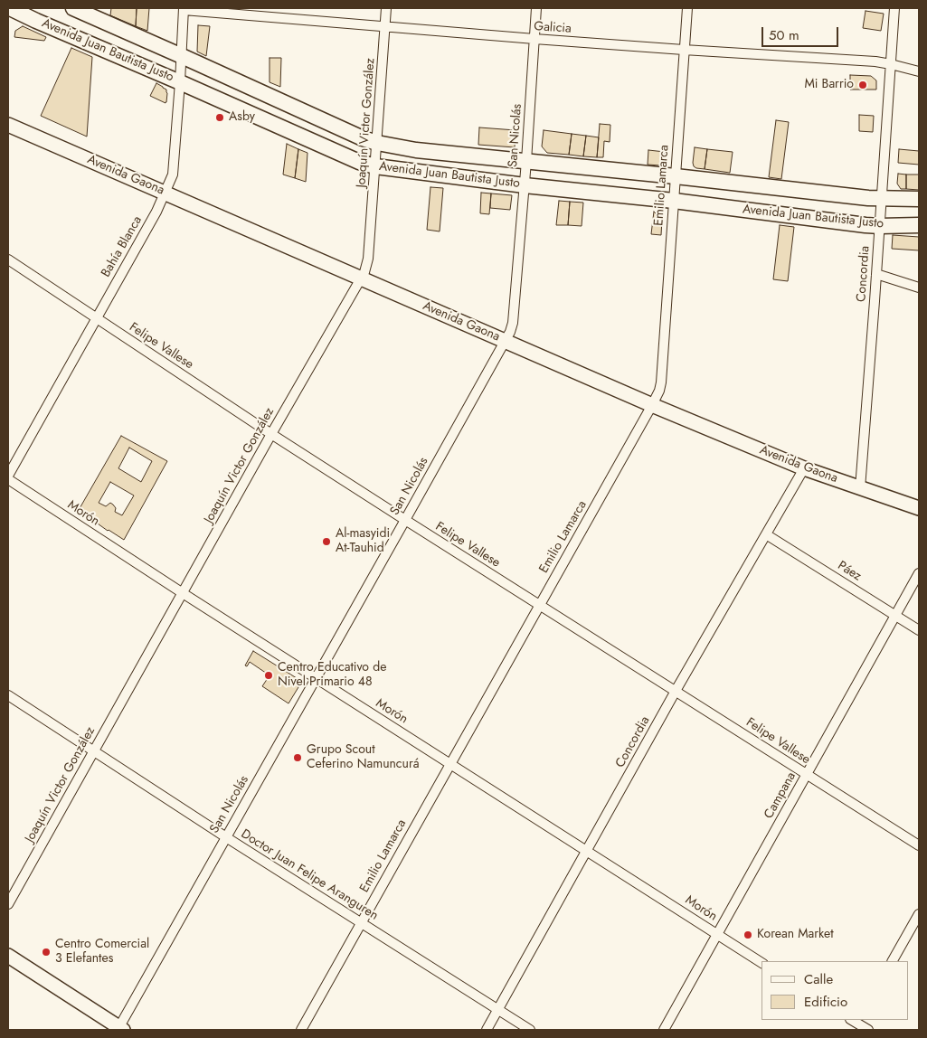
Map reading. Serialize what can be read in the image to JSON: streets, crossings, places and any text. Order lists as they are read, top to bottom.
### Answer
{
  "streets": {
    "main road": ["Avenida Juan Bautista Justo", "Avenida Gaona"],
    "street": [
      "Galicia",
      "Joaquín Victor González",
      "San Nicolás",
      "Emilio Lamarca",
      "Bahía Blanca",
      "Concordia",
      "Felipe Vallese",
      "Morón",
      "Páez",
      "Campana",
      "Doctor Juan Felipe Aranguren"
    ]
  },
  "crossings": [
    ["Galicia", "Joaquín Victor González"],
    ["Galicia", "San Nicolás"],
    ["Galicia", "Emilio Lamarca"],
    ["Galicia", "Bahía Blanca"],
    ["Galicia", "Concordia"],
    ["Avenida Juan Bautista Justo", "Joaquín Victor González"],
    ["Avenida Juan Bautista Justo", "San Nicolás"],
    ["Avenida Juan Bautista Justo", "Emilio Lamarca"],
    ["Avenida Juan Bautista Justo", "Bahía Blanca"],
    ["Avenida Juan Bautista Justo", "Concordia"],
    ["Joaquín Victor González", "Avenida Gaona"],
    ["Joaquín Victor González", "Felipe Vallese"],
    ["Joaquín Victor González", "Morón"],
    ["Joaquín Victor González", "Doctor Juan Felipe Aranguren"],
    ["San Nicolás", "Avenida Gaona"],
    ["San Nicolás", "Felipe Vallese"],
    ["San Nicolás", "Morón"],
    ["San Nicolás", "Doctor Juan Felipe Aranguren"],
    ["Avenida Gaona", "Emilio Lamarca"],
    ["Avenida Gaona", "Bahía Blanca"],
    ["Avenida Gaona", "Concordia"],
    ["Emilio Lamarca", "Felipe Vallese"],
    ["Emilio Lamarca", "Morón"],
    ["Emilio Lamarca", "Doctor Juan Felipe Aranguren"],
    ["Bahía Blanca", "Felipe Vallese"],
    ["Bahía Blanca", "Morón"],
    ["Concordia", "Felipe Vallese"],
    ["Concordia", "Morón"],
    ["Concordia", "Páez"],
    ["Concordia", "Doctor Juan Felipe Aranguren"],
    ["Felipe Vallese", "Campana"],
    ["Morón", "Campana"],
    ["Páez", "Campana"]
  ],
  "places": [
    "Mi Barrio",
    "Asby",
    "Al-masyidi At-Tauhid",
    "Centro Educativo de Nivel Primario 48",
    "Grupo Scout Ceferino Namuncurá",
    "Korean Market",
    "Centro Comercial 3 Elefantes"
  ],
  "legend": ["Calle", "Edificio"],
  "scale_bar": "50 m"
}
